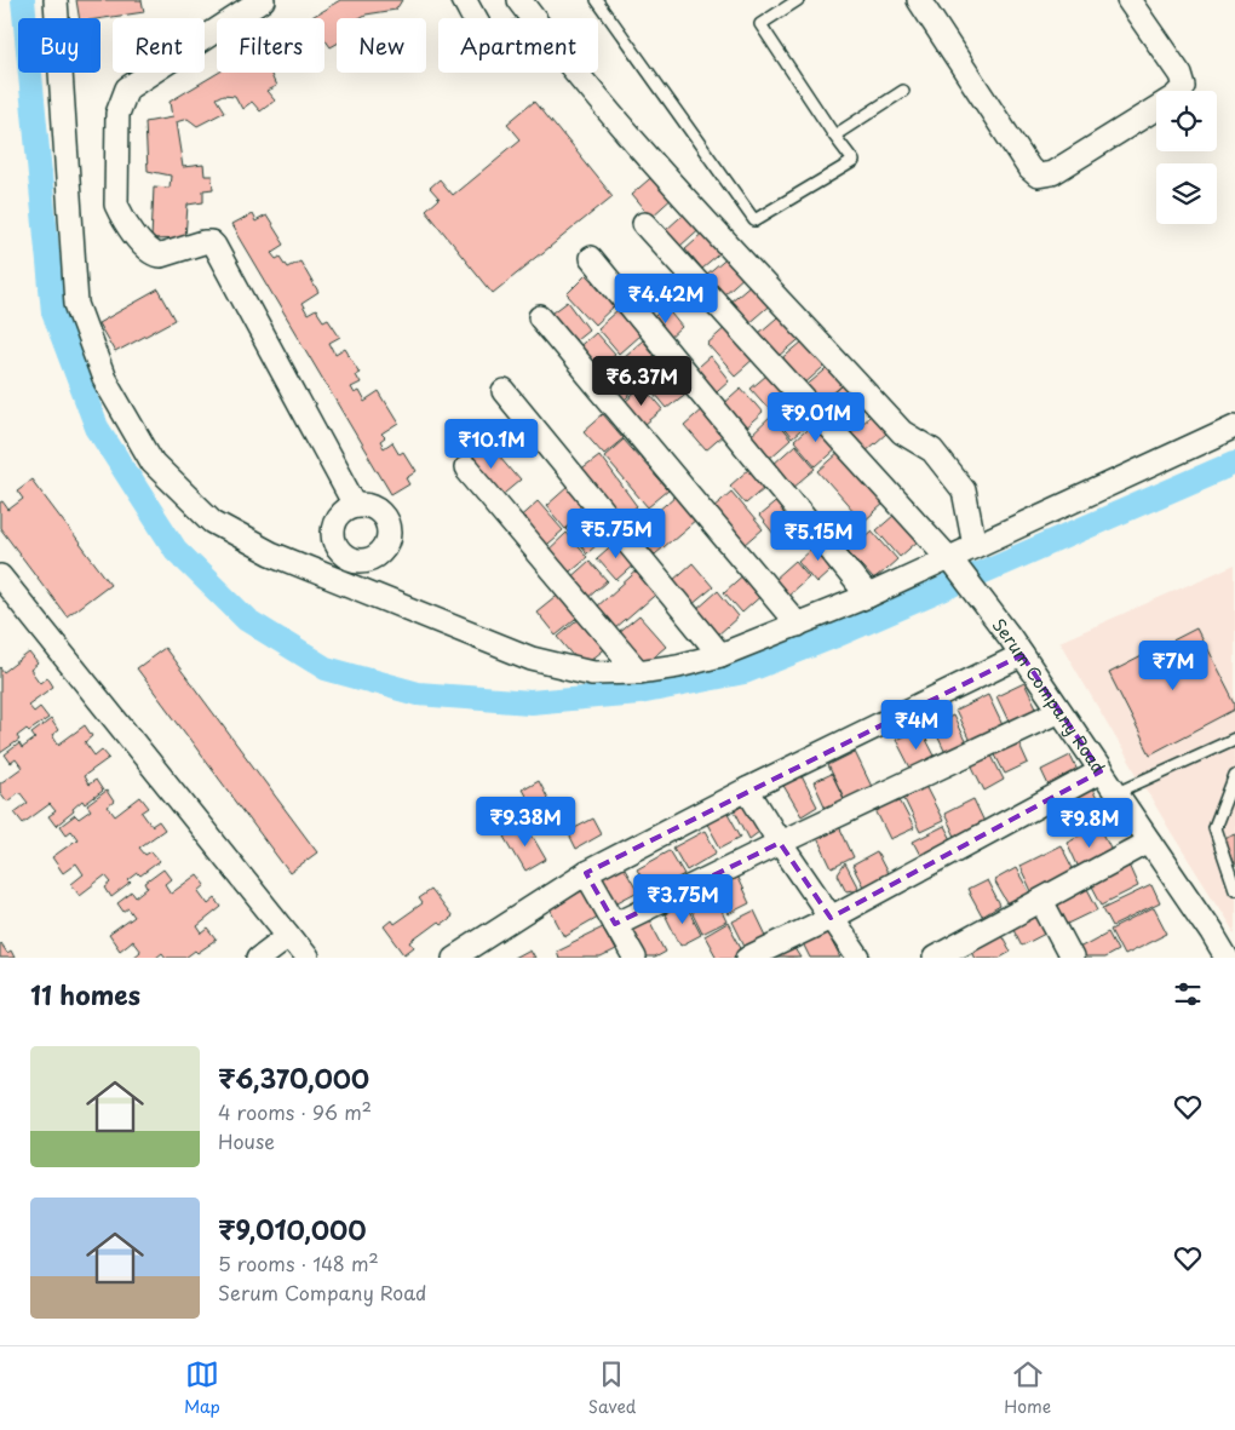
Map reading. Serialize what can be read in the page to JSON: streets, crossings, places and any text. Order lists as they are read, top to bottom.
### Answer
{
  "streets": {
    "street": ["Serum Company Road"]
  },
  "page": {
    "chip": [
      "Buy",
      "Rent",
      "Filters",
      "New",
      "Apartment"
    ],
    "price": [
      "₹4.42M",
      "₹6.37M",
      "₹9.01M",
      "₹10.1M",
      "₹5.75M",
      "₹5.15M",
      "₹7M",
      "₹4M",
      "₹9.38M",
      "₹9.8M",
      "₹3.75M"
    ],
    "heading": "11 homes",
    "list": [
      {
        "name": "₹6,370,000",
        "note": "4 rooms · 96 m² · House"
      },
      {
        "name": "₹9,010,000",
        "note": "5 rooms · 148 m² · Serum Company Road"
      }
    ],
    "tabs": ["Map", "Saved", "Home"]
  }
}
